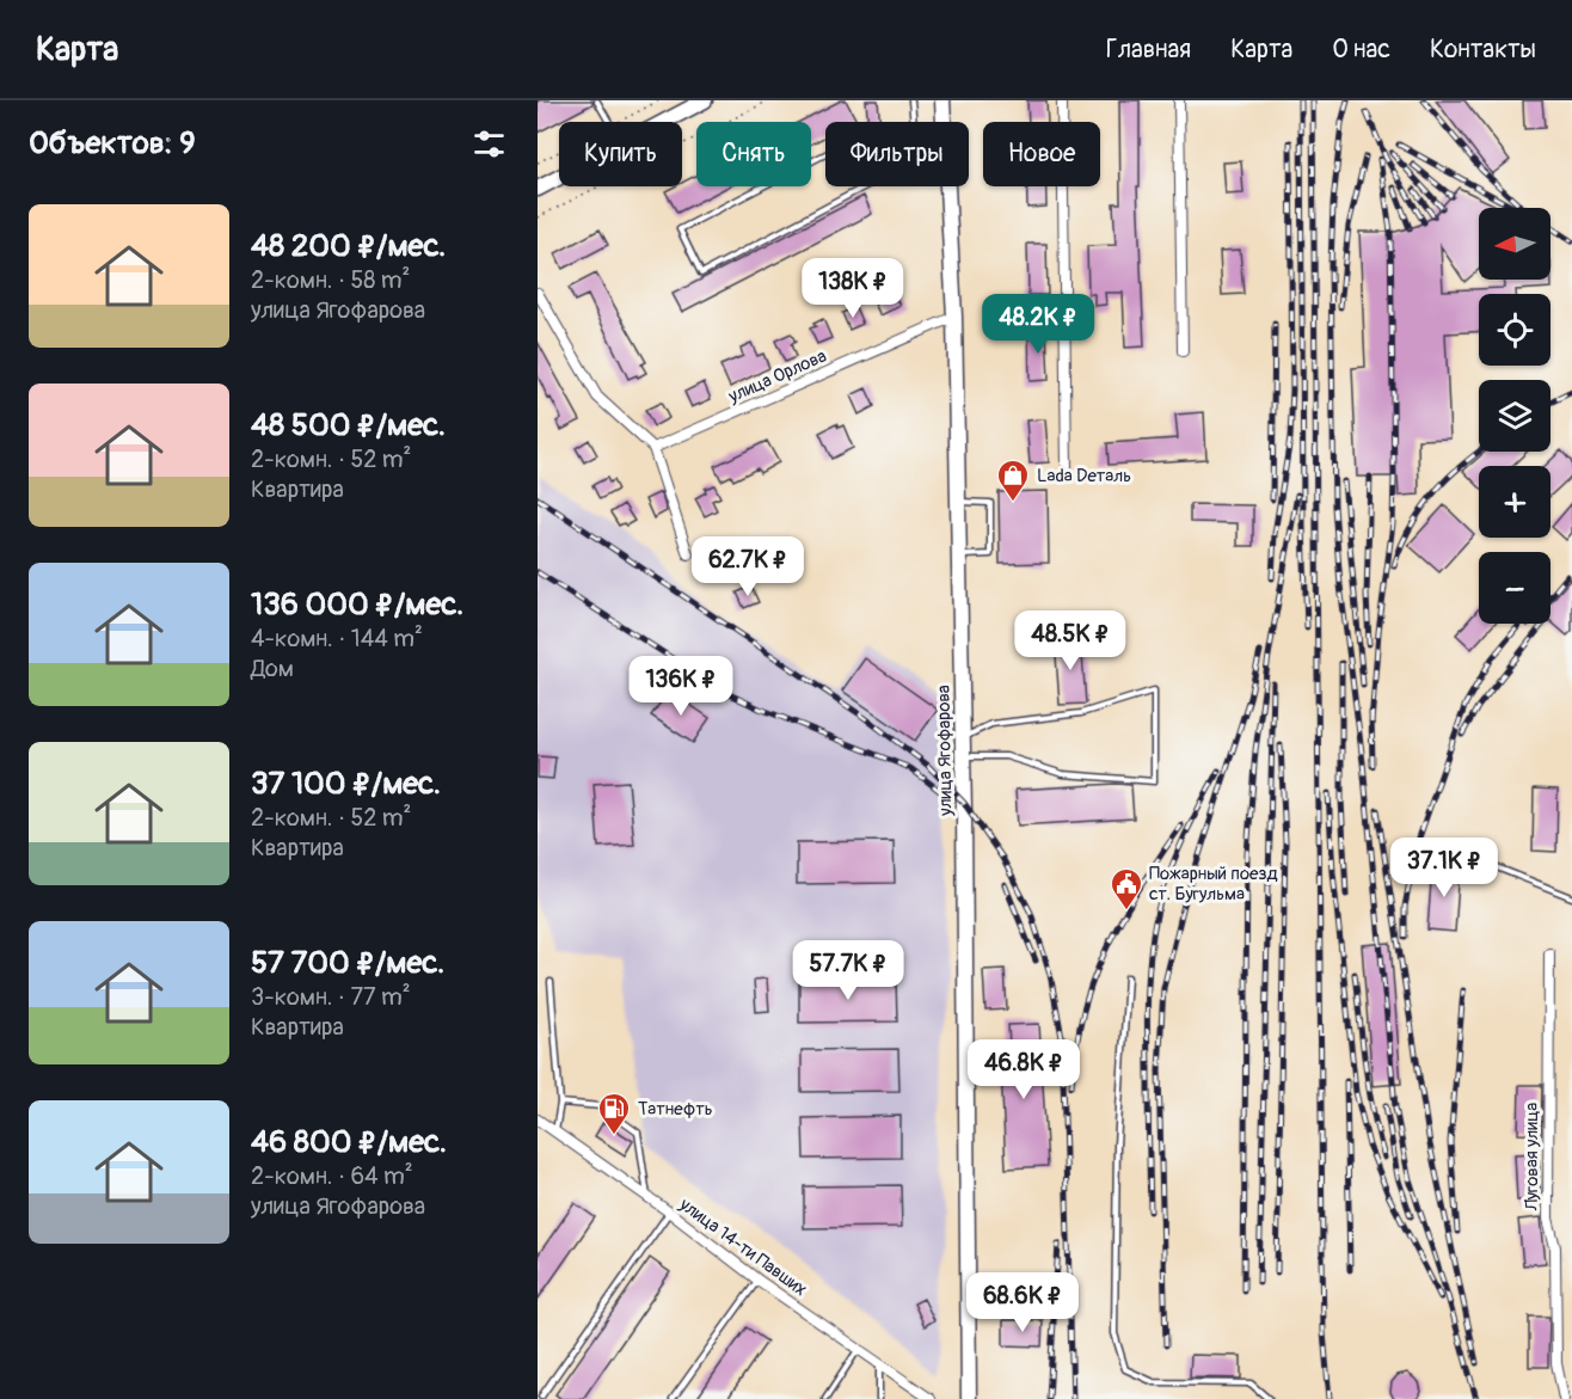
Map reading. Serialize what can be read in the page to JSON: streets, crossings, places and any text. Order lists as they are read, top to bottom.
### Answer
{
  "streets": {
    "main road": ["улица Ягофарова"],
    "street": ["улица Орлова", "Луговая улица", "улица 14-ти Павших"]
  },
  "crossings": [
    ["улица Орлова", "улица Ягофарова"]
  ],
  "places": {
    "shop": ["Lada Dеталь"],
    "public building": ["Пожарный поезд ст. Бугульма"],
    "fuel station": ["Татнефть"]
  },
  "north": "left",
  "page": {
    "header": "Карта",
    "nav": [
      "Главная",
      "Карта",
      "О нас",
      "Контакты"
    ],
    "heading": "Объектов: 9",
    "chip": [
      "Купить",
      "Снять",
      "Фильтры",
      "Новое"
    ],
    "list": [
      {
        "name": "48 200 ₽/мес.",
        "note": "2-комн. · 58 m² · улица Ягофарова"
      },
      {
        "name": "48 500 ₽/мес.",
        "note": "2-комн. · 52 m² · Квартира"
      },
      {
        "name": "136 000 ₽/мес.",
        "note": "4-комн. · 144 m² · Дом"
      },
      {
        "name": "37 100 ₽/мес.",
        "note": "2-комн. · 52 m² · Квартира"
      },
      {
        "name": "57 700 ₽/мес.",
        "note": "3-комн. · 77 m² · Квартира"
      },
      {
        "name": "46 800 ₽/мес.",
        "note": "2-комн. · 64 m² · улица Ягофарова"
      }
    ],
    "map_buttons": ["+", "−"],
    "price": [
      "138K ₽",
      "48.2K ₽",
      "62.7K ₽",
      "48.5K ₽",
      "136K ₽",
      "37.1K ₽",
      "57.7K ₽",
      "46.8K ₽",
      "68.6K ₽"
    ]
  }
}
